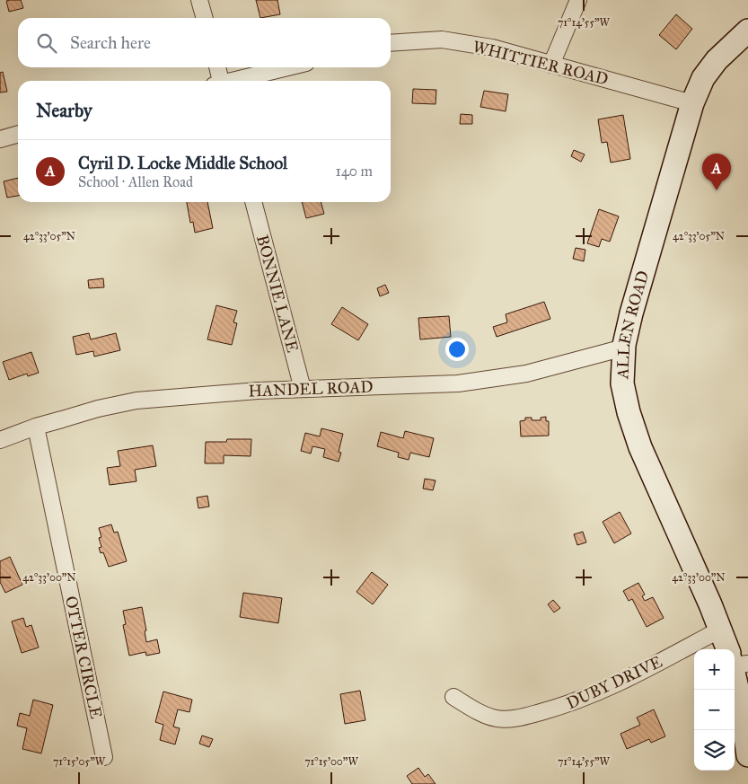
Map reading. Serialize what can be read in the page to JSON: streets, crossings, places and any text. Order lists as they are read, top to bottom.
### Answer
{
  "streets": {
    "street": [
      "WHITTIER ROAD",
      "BONNIE LANE",
      "ALLEN ROAD",
      "HANDEL ROAD",
      "OTTER CIRCLE",
      "DUBY DRIVE"
    ]
  },
  "crossings": [
    ["WHITTIER ROAD", "ALLEN ROAD"],
    ["BONNIE LANE", "HANDEL ROAD"],
    ["ALLEN ROAD", "HANDEL ROAD"],
    ["ALLEN ROAD", "DUBY DRIVE"],
    ["HANDEL ROAD", "OTTER CIRCLE"]
  ],
  "page": {
    "search": "Search here",
    "heading": "Nearby",
    "list": [
      {
        "mark": "A",
        "name": "Cyril D. Locke Middle School",
        "note": "School · Allen Road",
        "value": "140 m"
      }
    ],
    "pins": "A",
    "map_buttons": ["+", "−"]
  },
  "coordinates": [
    "71°14'55\"W",
    "42°33'05\"N",
    "42°33'00\"N",
    "71°15'05\"W",
    "71°15'00\"W"
  ]
}
